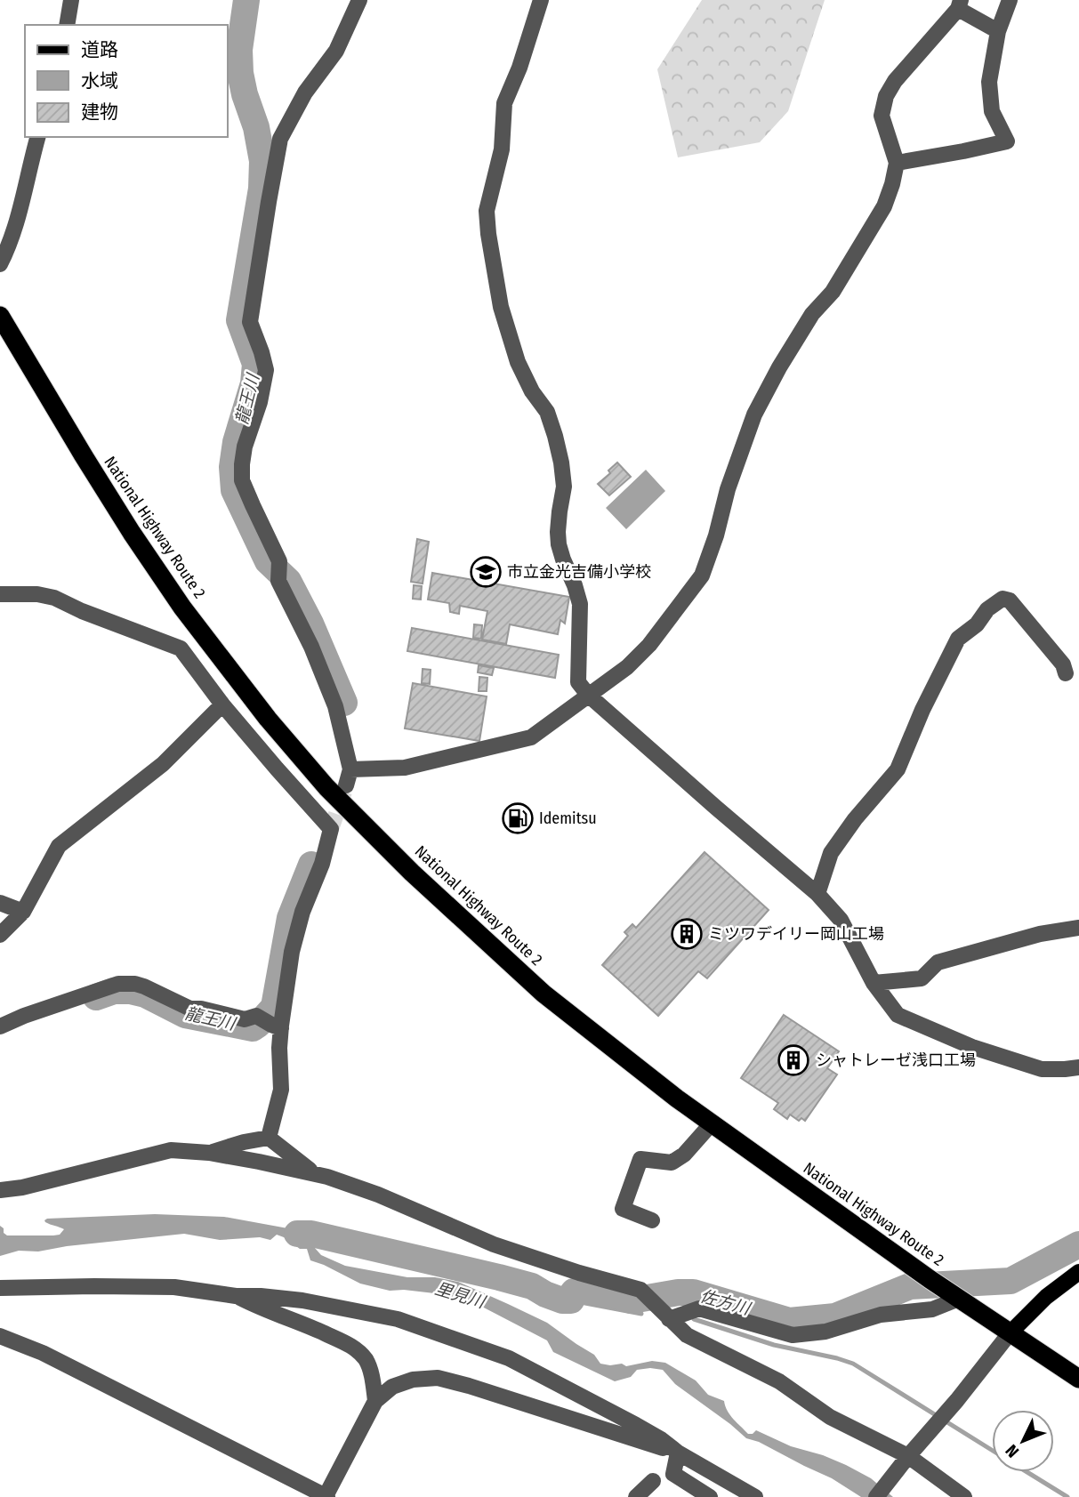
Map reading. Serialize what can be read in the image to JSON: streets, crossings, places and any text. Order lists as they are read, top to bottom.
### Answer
{
  "streets": {
    "highway": ["National Highway Route 2"]
  },
  "water": ["龍王川", "里見川", "佐方川"],
  "places": {
    "school or university": ["市立金光吉備小学校"],
    "fuel station": ["Idemitsu"],
    "building": ["ミツワデイリー岡山工場", "シャトレーゼ浅口工場"]
  },
  "legend": ["道路", "水域", "建物"],
  "north": "bottom left"
}
